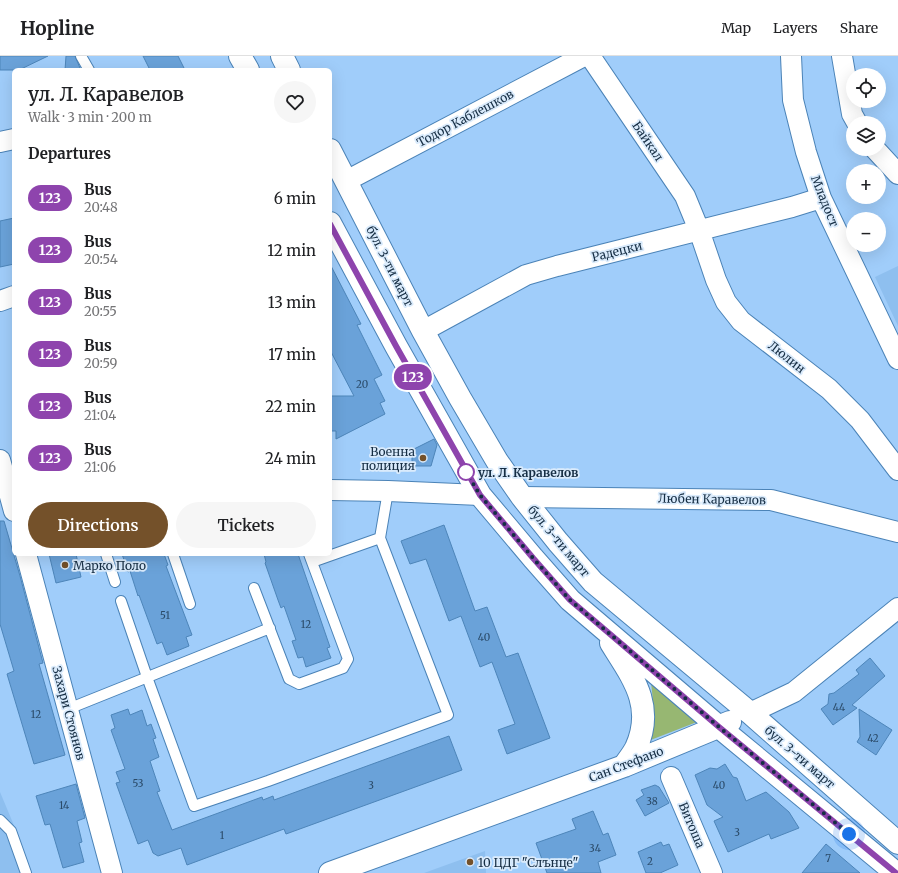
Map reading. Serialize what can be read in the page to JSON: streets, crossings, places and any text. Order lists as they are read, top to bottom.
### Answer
{
  "streets": {
    "main road": ["бул. 3-ти март", "Сан Стефано"],
    "street": [
      "Тодор Каблешков",
      "Байкал",
      "Младост",
      "Радецки",
      "Люлин",
      "Любен Каравелов",
      "Захари Стоянов",
      "Витоша"
    ]
  },
  "crossings": [
    ["Тодор Каблешков", "бул. 3-ти март"],
    ["Байкал", "Радецки"],
    ["Байкал", "Люлин"],
    ["Младост", "Радецки"],
    ["Радецки", "бул. 3-ти март"],
    ["Радецки", "Люлин"],
    ["бул. 3-ти март", "Любен Каравелов"],
    ["бул. 3-ти март", "Сан Стефано"]
  ],
  "places": [
    "Военна полиция",
    "ул. Л. Каравелов",
    "Марко Поло",
    "10 ЦДГ \"Слънце\""
  ],
  "lines": ["bus line 123"],
  "house_numbers": [
    "20",
    "51",
    "12",
    "40",
    "44",
    "12",
    "42",
    "53",
    "3",
    "40",
    "38",
    "14",
    "3",
    "1",
    "34",
    "7",
    "2"
  ],
  "page": {
    "header": "Hopline",
    "nav": ["Map", "Layers", "Share"],
    "on_map": "123",
    "map_buttons": ["+", "−"],
    "heading": [
      ["ул. Л. Каравелов", "Walk · 3 min · 200 m"],
      "Departures"
    ],
    "list": [
      {
        "mark": "123",
        "name": "Bus",
        "note": "20:48",
        "value": "6 min"
      },
      {
        "mark": "123",
        "name": "Bus",
        "note": "20:54",
        "value": "12 min"
      },
      {
        "mark": "123",
        "name": "Bus",
        "note": "20:55",
        "value": "13 min"
      },
      {
        "mark": "123",
        "name": "Bus",
        "note": "20:59",
        "value": "17 min"
      },
      {
        "mark": "123",
        "name": "Bus",
        "note": "21:04",
        "value": "22 min"
      },
      {
        "mark": "123",
        "name": "Bus",
        "note": "21:06",
        "value": "24 min"
      }
    ],
    "buttons": ["Directions", "Tickets"]
  }
}
